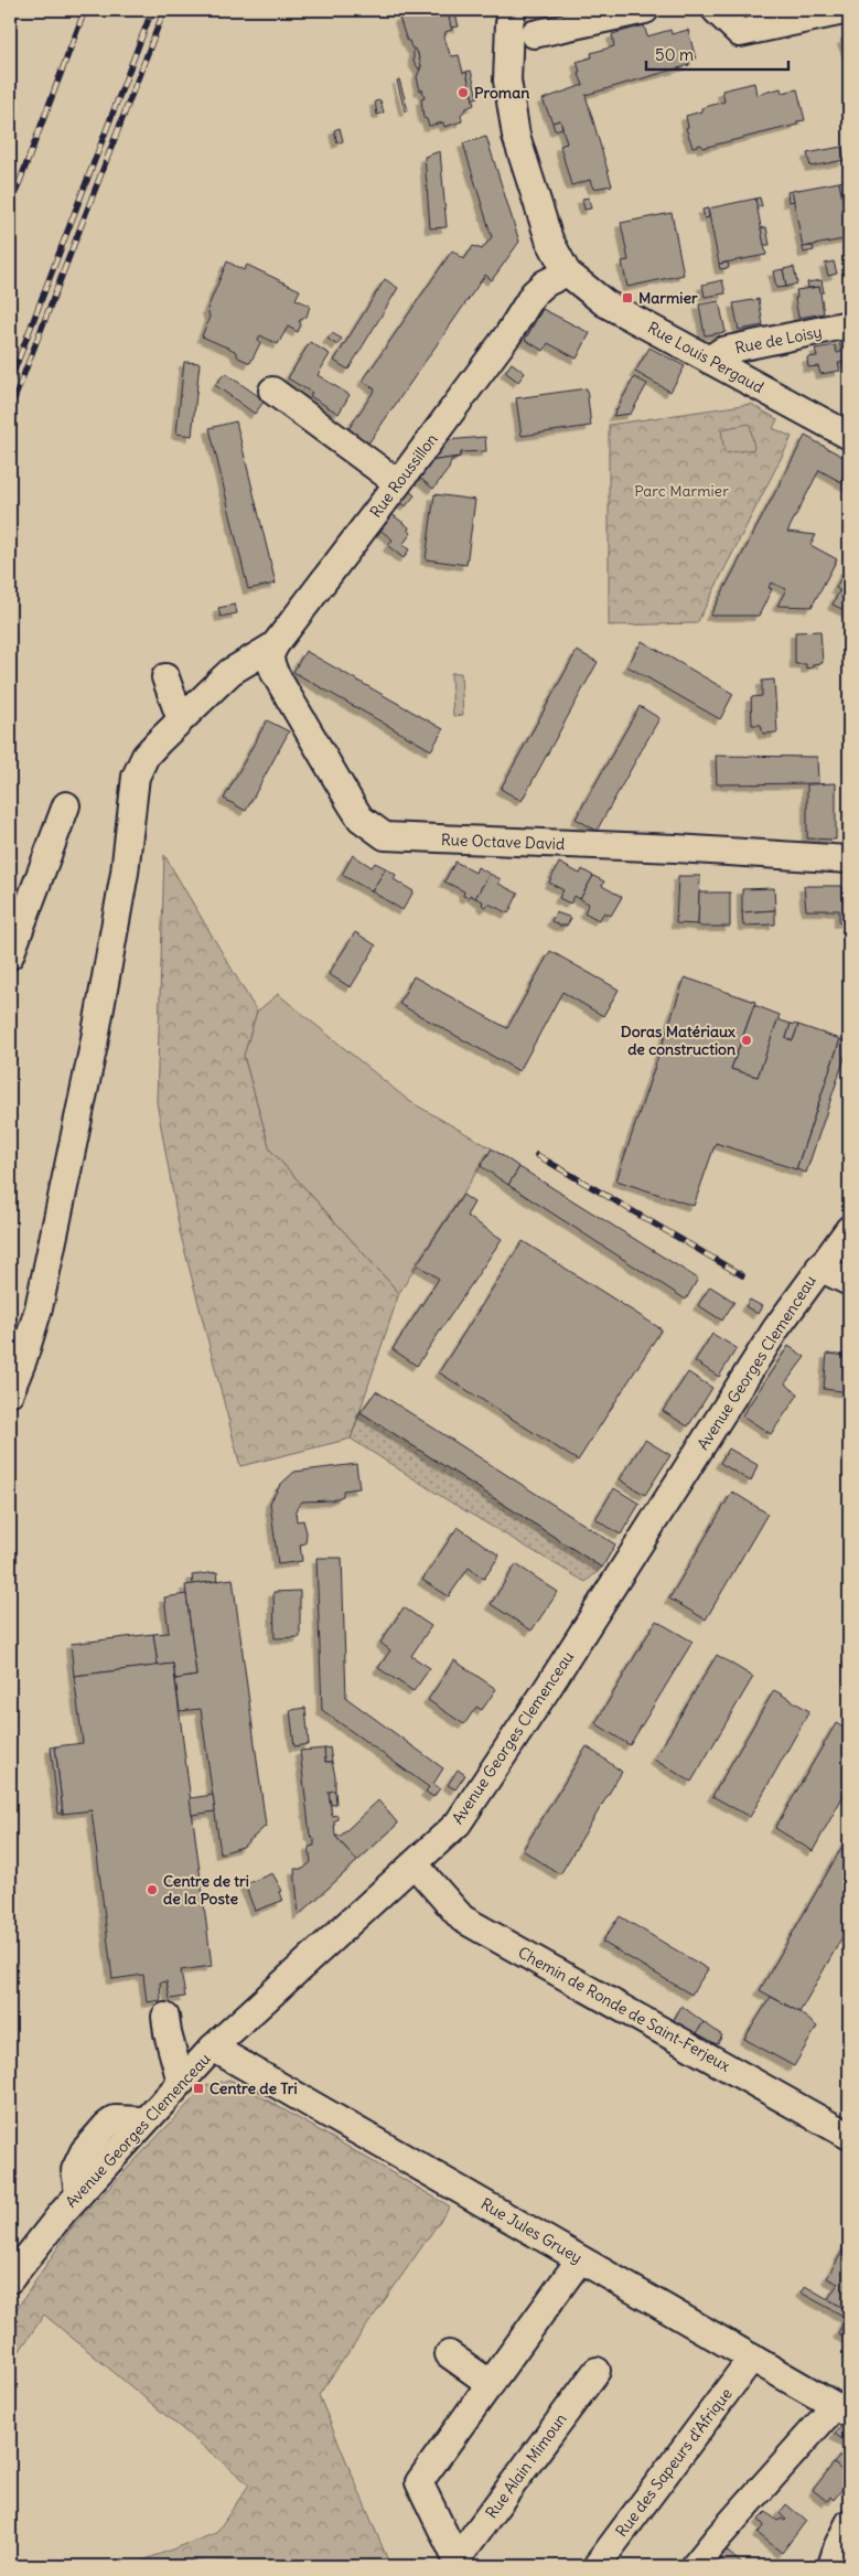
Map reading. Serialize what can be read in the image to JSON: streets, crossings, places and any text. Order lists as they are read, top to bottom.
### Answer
{
  "streets": {
    "street": [
      "Rue de Loisy",
      "Rue Louis Pergaud",
      "Rue Roussillon",
      "Rue Octave David",
      "Avenue Georges Clemenceau",
      "Chemin de Ronde de Saint-Ferjeux",
      "Rue Jules Gruey",
      "Rue des Sapeurs d'Afrique",
      "Rue Alain Mimoun"
    ]
  },
  "crossings": [
    ["Rue de Loisy", "Rue Louis Pergaud"],
    ["Rue Louis Pergaud", "Rue Roussillon"],
    ["Rue Roussillon", "Rue Octave David"],
    ["Avenue Georges Clemenceau", "Chemin de Ronde de Saint-Ferjeux"],
    ["Avenue Georges Clemenceau", "Rue Jules Gruey"],
    ["Rue Jules Gruey", "Rue des Sapeurs d'Afrique"]
  ],
  "parks": ["Parc Marmier"],
  "places": {
    "other": ["Proman", "Doras Matériaux de construction", "Centre de tri de la Poste"],
    "transit": ["Marmier", "Centre de Tri"]
  },
  "scale_bar": "50 m"
}
